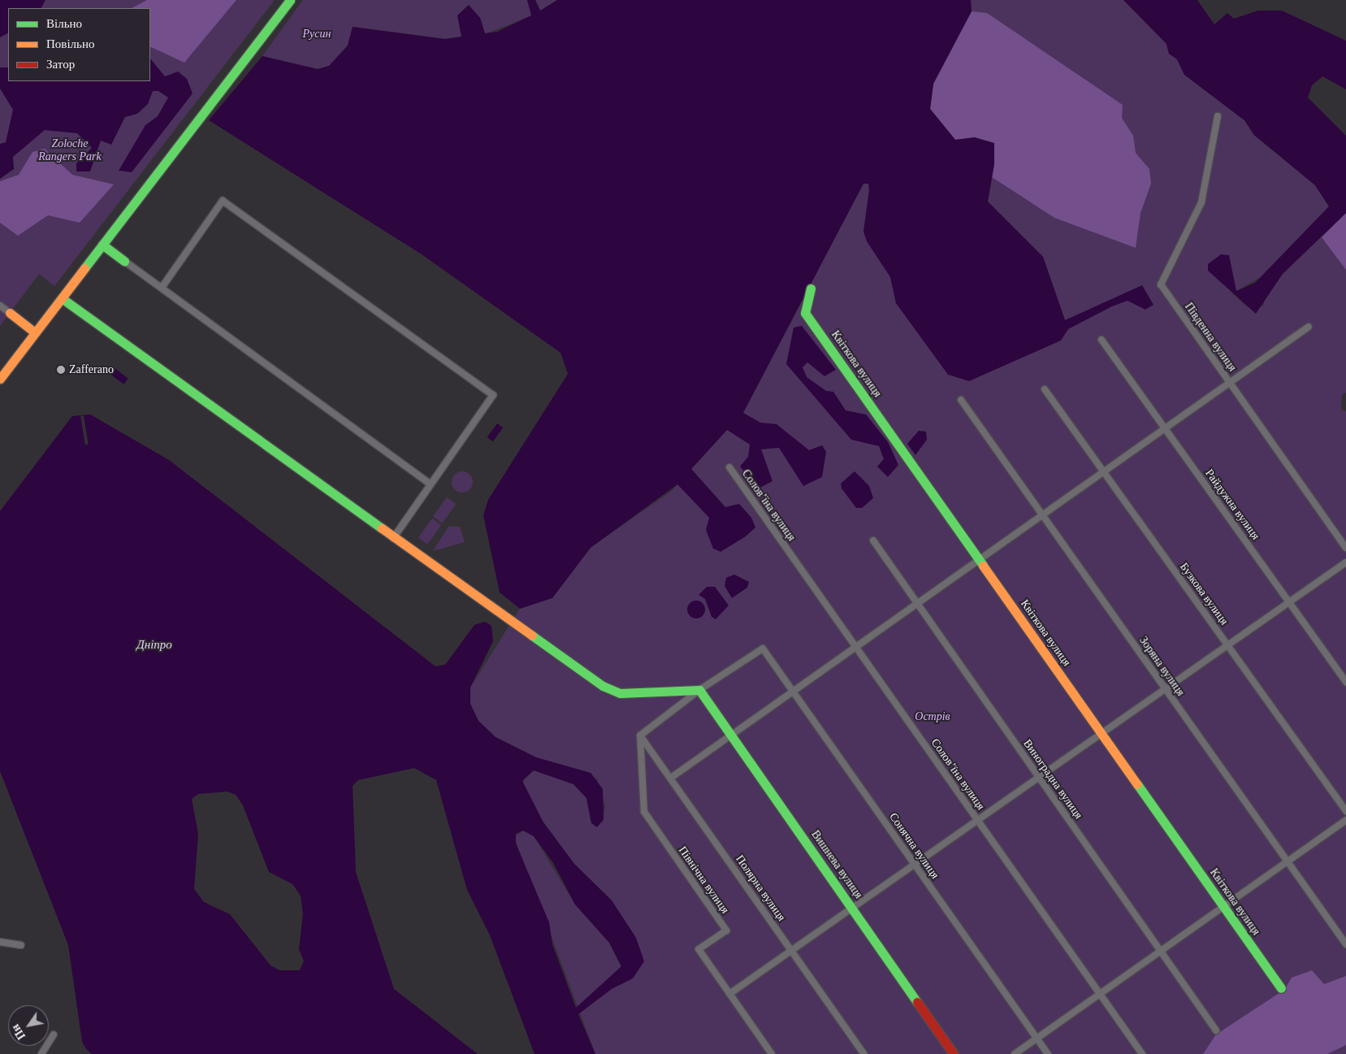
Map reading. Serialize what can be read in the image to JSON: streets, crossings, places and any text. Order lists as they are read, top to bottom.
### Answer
{
  "streets": {
    "street": [
      "Південна вулиця",
      "Квіткова вулиця",
      "Райдужна вулиця",
      "Соловʼїна вулиця",
      "Бузкова вулиця",
      "Зоряна вулиця",
      "Виноградна вулиця",
      "Сонячна вулиця",
      "Вишнева вулиця",
      "Північна вулиця",
      "Полярна вулиця"
    ]
  },
  "crossings": [
    ["Сонячна вулиця", "Вишнева вулиця"],
    ["Північна вулиця", "Полярна вулиця"]
  ],
  "water": ["Дніпро"],
  "parks": ["Русин", "Zoloche Rangers Park", "Острів"],
  "places": ["Zafferano"],
  "legend": ["Вільно", "Повільно", "Затор"],
  "north": "bottom left"
}
